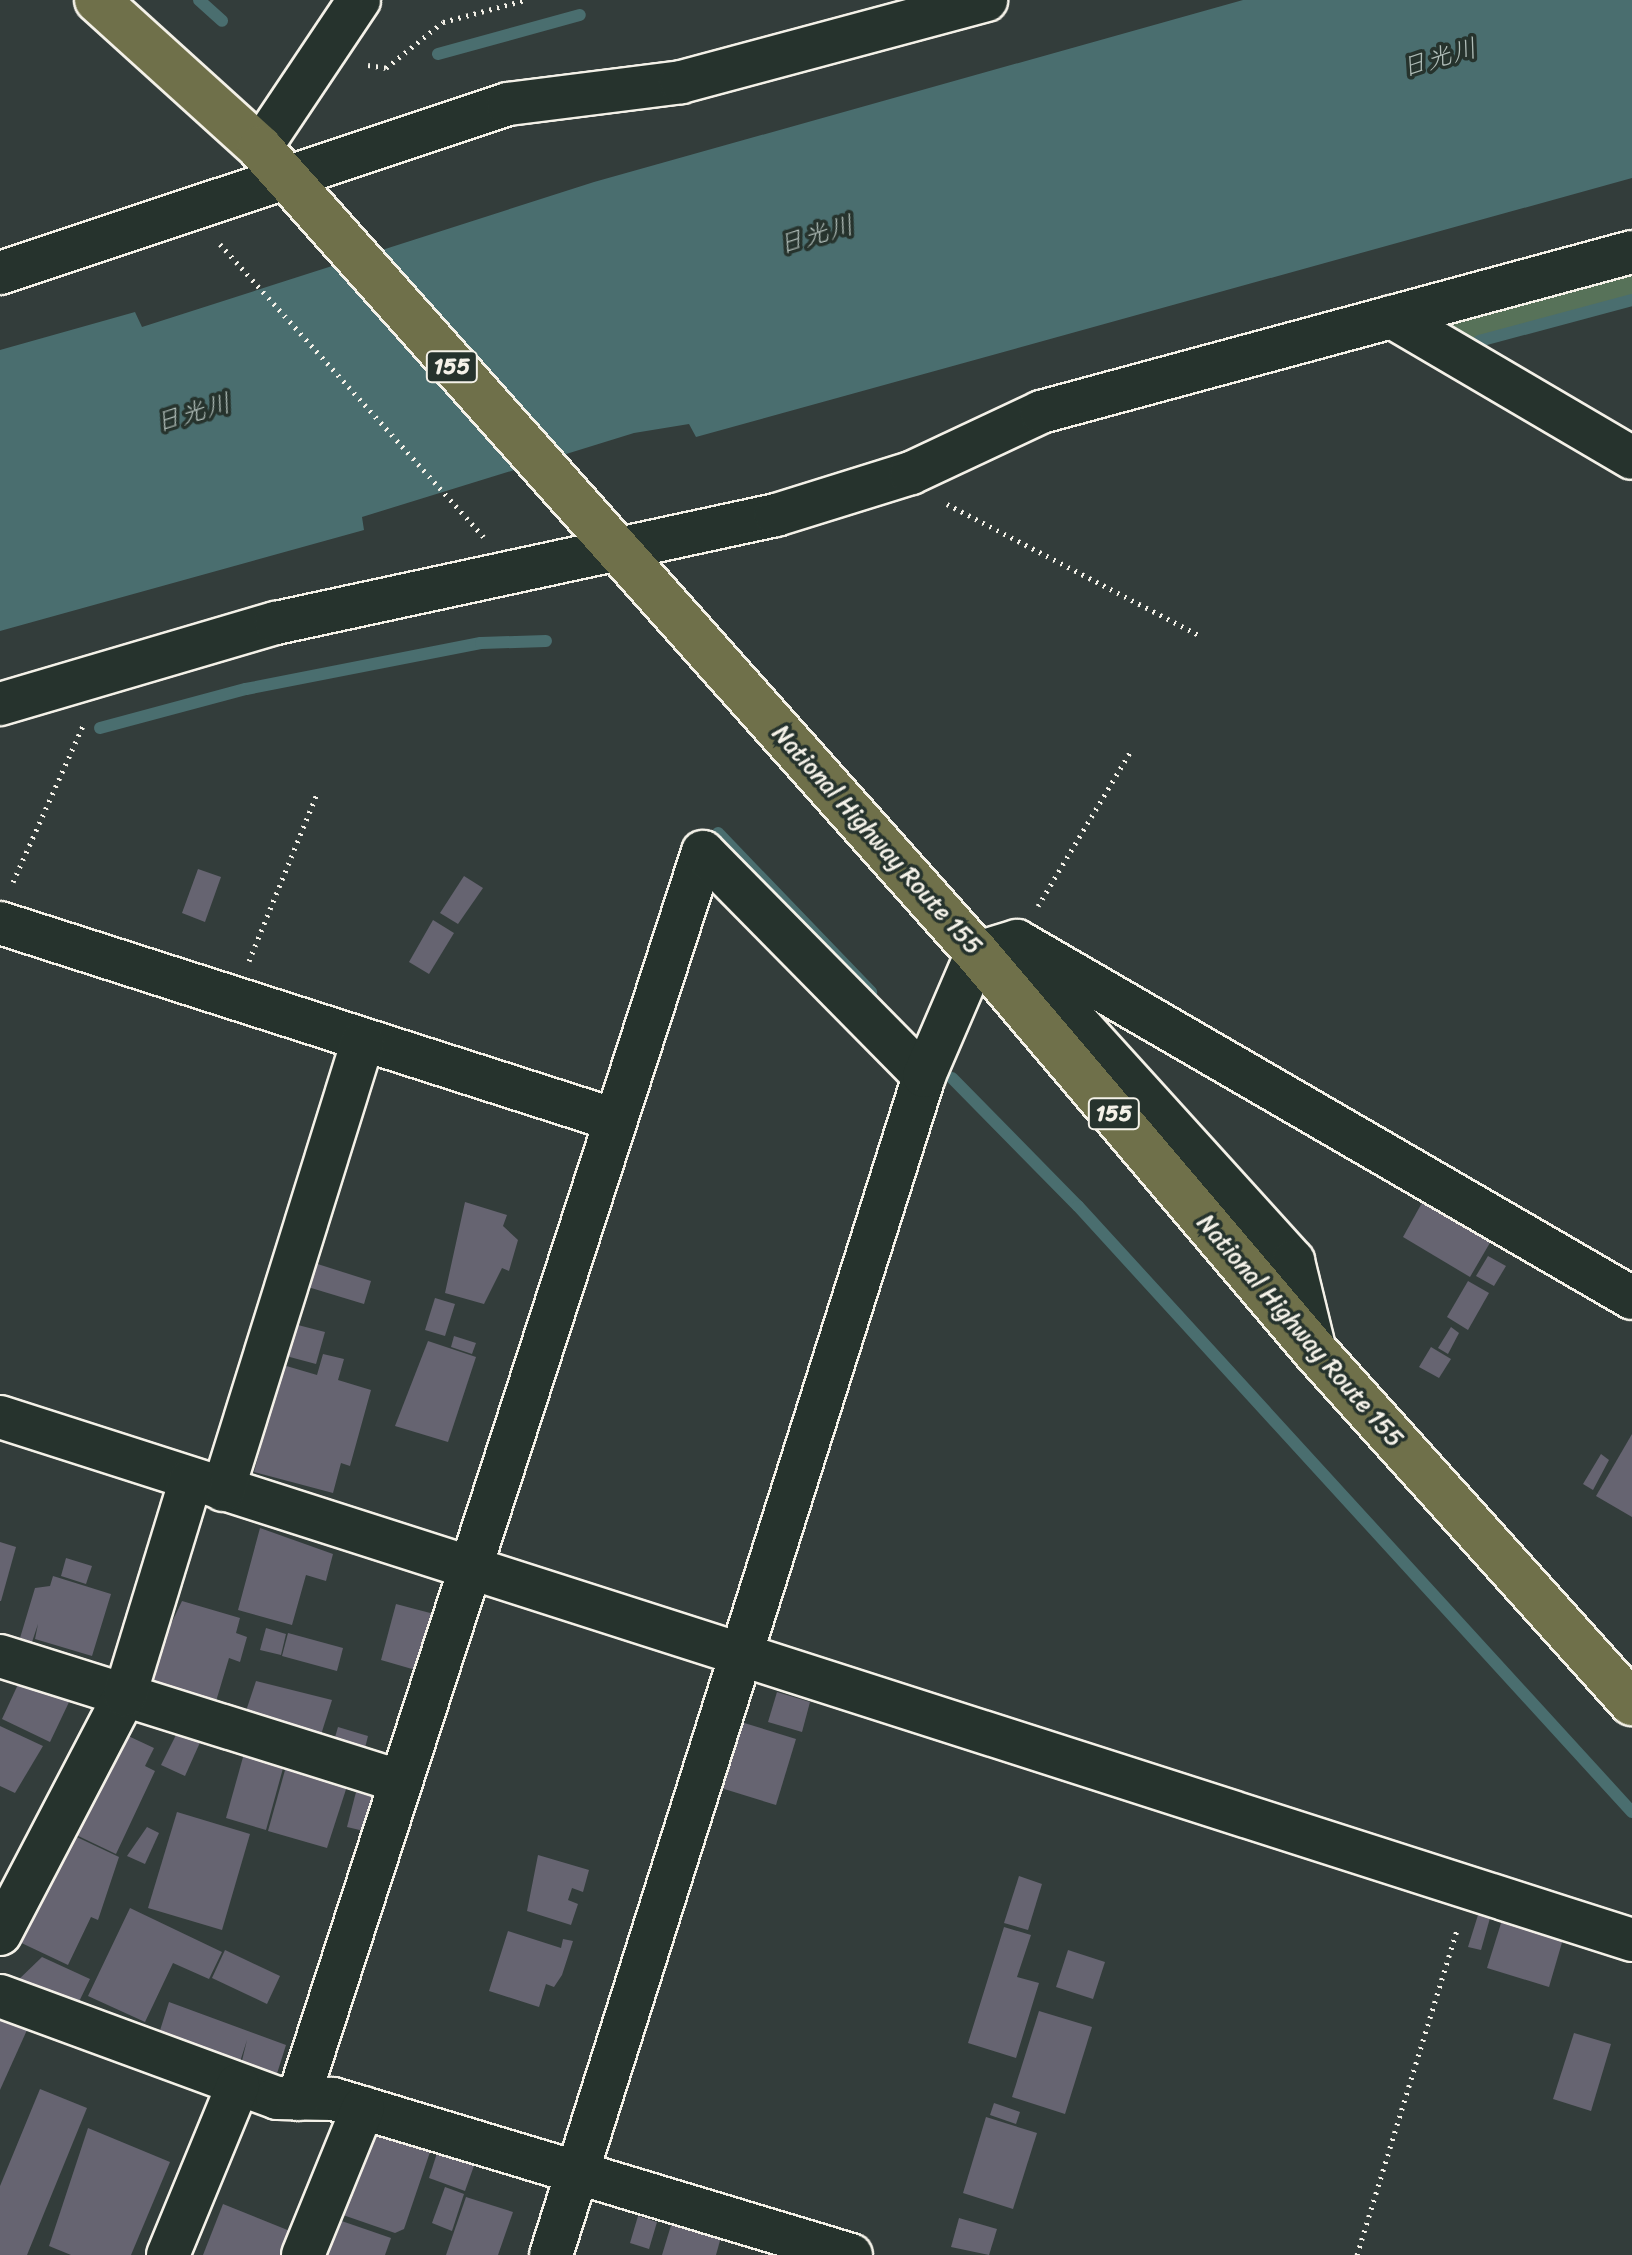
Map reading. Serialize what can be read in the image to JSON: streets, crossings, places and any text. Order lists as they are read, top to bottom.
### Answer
{
  "streets": {
    "highway": ["155", "National Highway Route 155"]
  },
  "water": ["日光川"]
}
